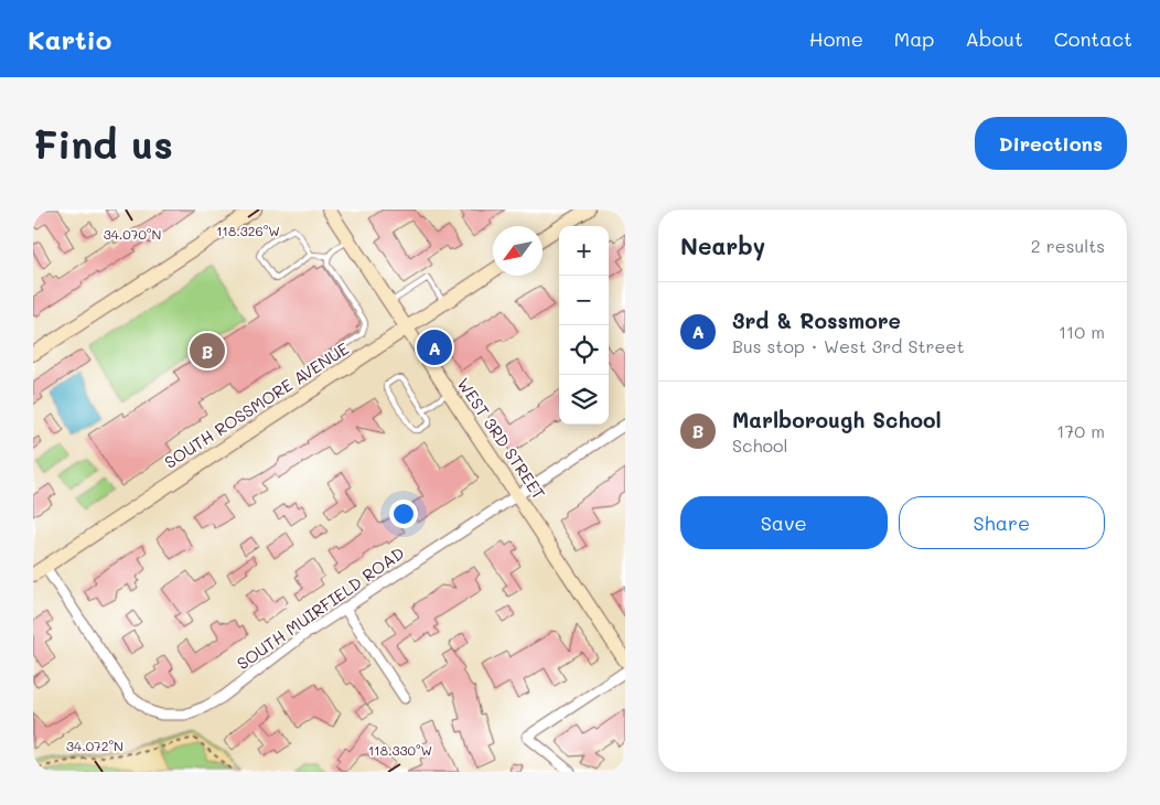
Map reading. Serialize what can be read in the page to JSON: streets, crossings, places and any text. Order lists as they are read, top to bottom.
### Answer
{
  "streets": {
    "main road": ["SOUTH ROSSMORE AVENUE", "WEST 3RD STREET"],
    "street": ["SOUTH MUIRFIELD ROAD"]
  },
  "crossings": [
    ["SOUTH ROSSMORE AVENUE", "WEST 3RD STREET"],
    ["SOUTH ROSSMORE AVENUE", "SOUTH MUIRFIELD ROAD"],
    ["WEST 3RD STREET", "SOUTH MUIRFIELD ROAD"]
  ],
  "north": "bottom left",
  "page": {
    "header": "Kartio",
    "nav": [
      "Home",
      "Map",
      "About",
      "Contact"
    ],
    "buttons": [
      "Directions",
      ["Save", "Share"]
    ],
    "title": "Find us",
    "heading": ["Nearby", "2 results"],
    "map_buttons": ["+", "−"],
    "list": [
      {
        "mark": "A",
        "name": "3rd & Rossmore",
        "note": "Bus stop · West 3rd Street",
        "value": "110 m"
      },
      {
        "mark": "B",
        "name": "Marlborough School",
        "note": "School",
        "value": "170 m"
      }
    ],
    "pins": ["A", "B"]
  },
  "coordinates": [
    "118.326°W",
    "34.070°N",
    "34.072°N",
    "118.330°W"
  ]
}
